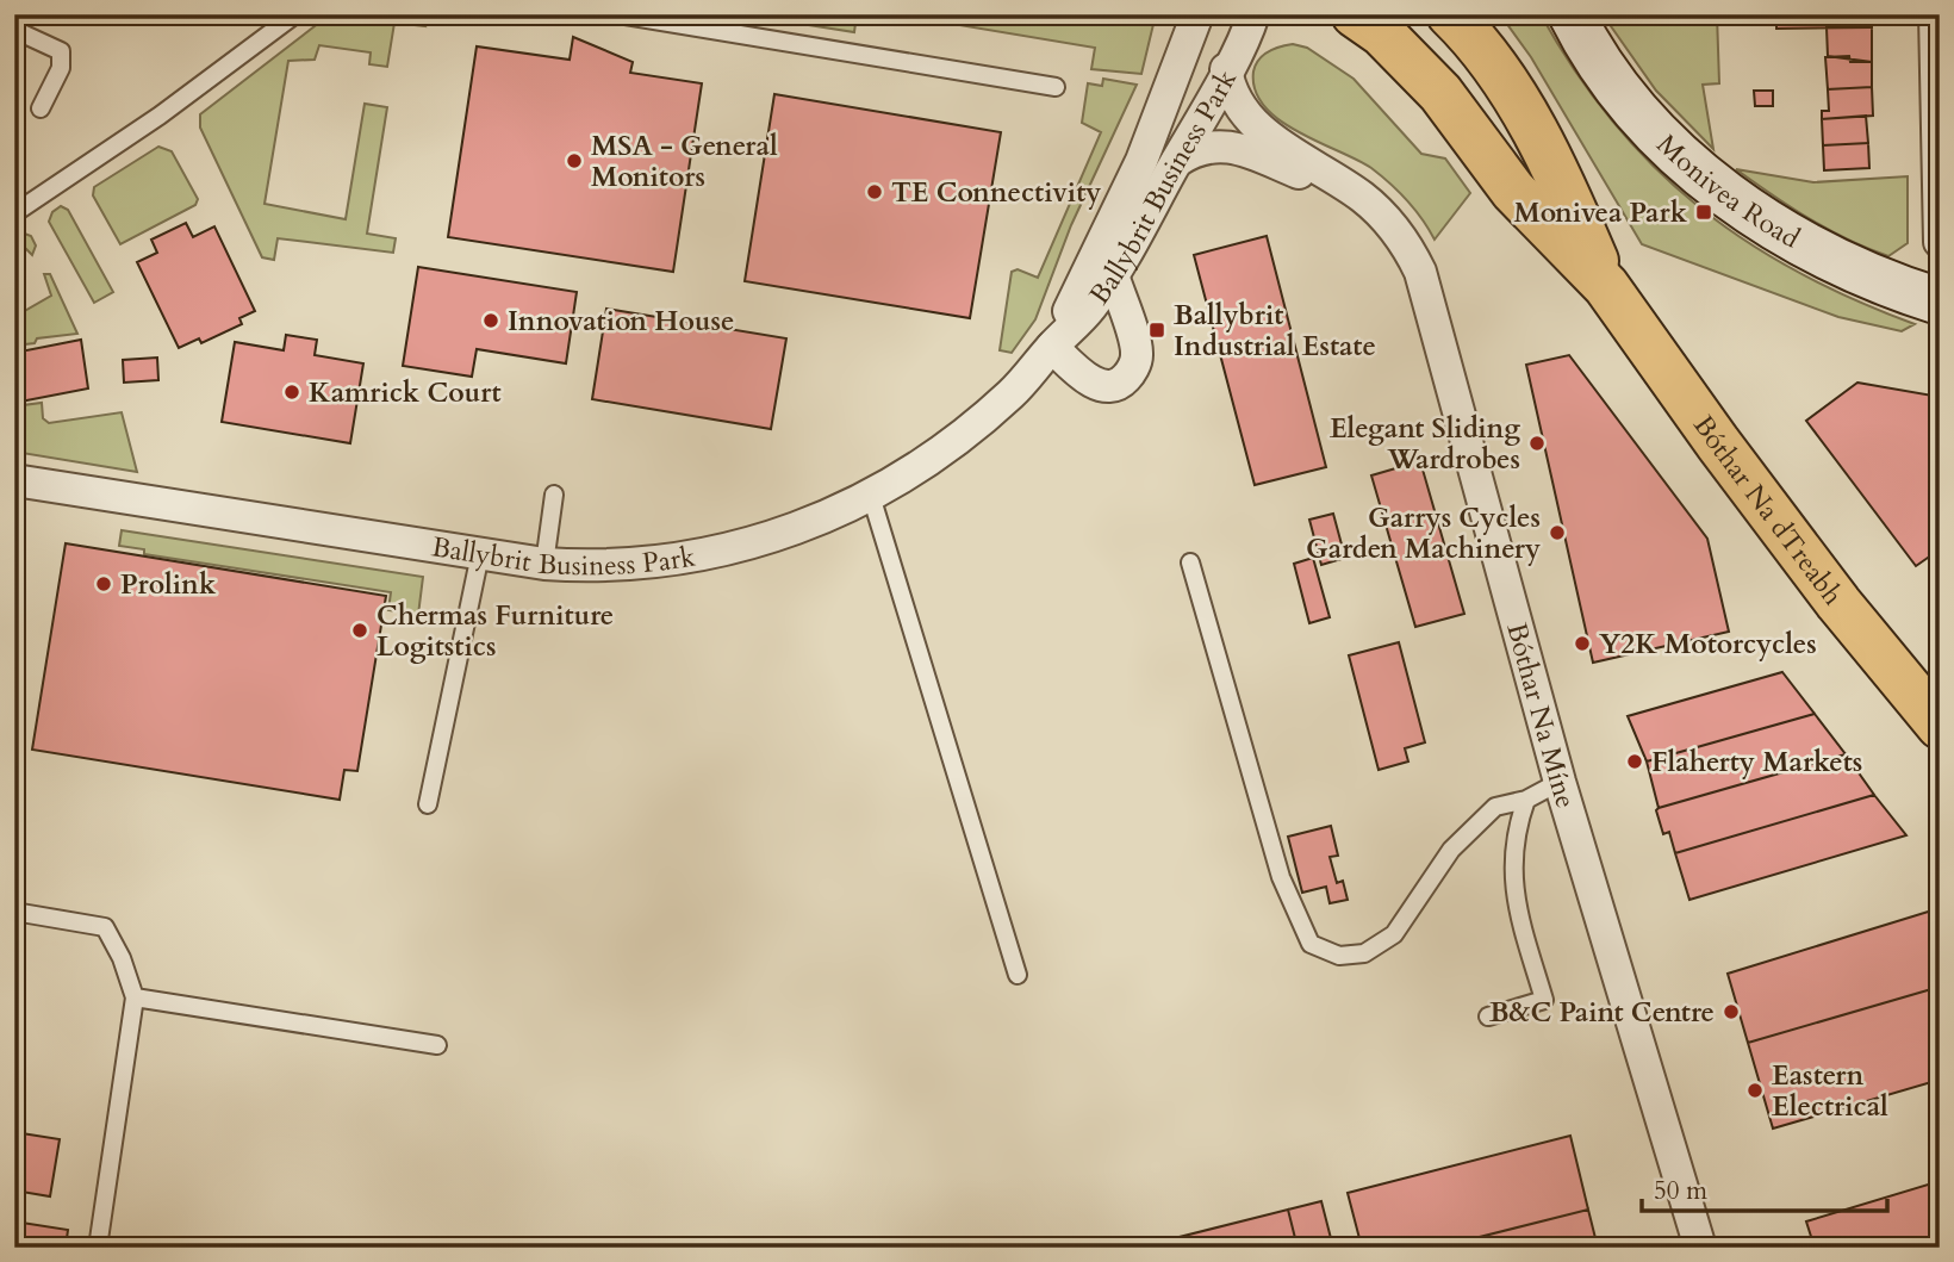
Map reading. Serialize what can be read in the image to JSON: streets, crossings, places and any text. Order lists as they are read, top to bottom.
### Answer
{
  "streets": {
    "highway": ["Bóthar Na dTreabh"],
    "main road": ["Monivea Road"],
    "street": ["Ballybrit Business Park", "Bóthar Na Míne"]
  },
  "crossings": [
    ["Ballybrit Business Park", "Bóthar Na Míne"]
  ],
  "places": {
    "other": [
      "MSA - General Monitors",
      "TE Connectivity",
      "Innovation House",
      "Kamrick Court",
      "Elegant Sliding Wardrobes",
      "Garrys Cycles Garden Machinery",
      "Prolink",
      "Chermas Furniture Logitstics",
      "Y2K Motorcycles",
      "Flaherty Markets",
      "B&C Paint Centre",
      "Eastern Electrical"
    ],
    "transit": ["Monivea Park", "Ballybrit Industrial Estate"]
  },
  "scale_bar": "50 m"
}
